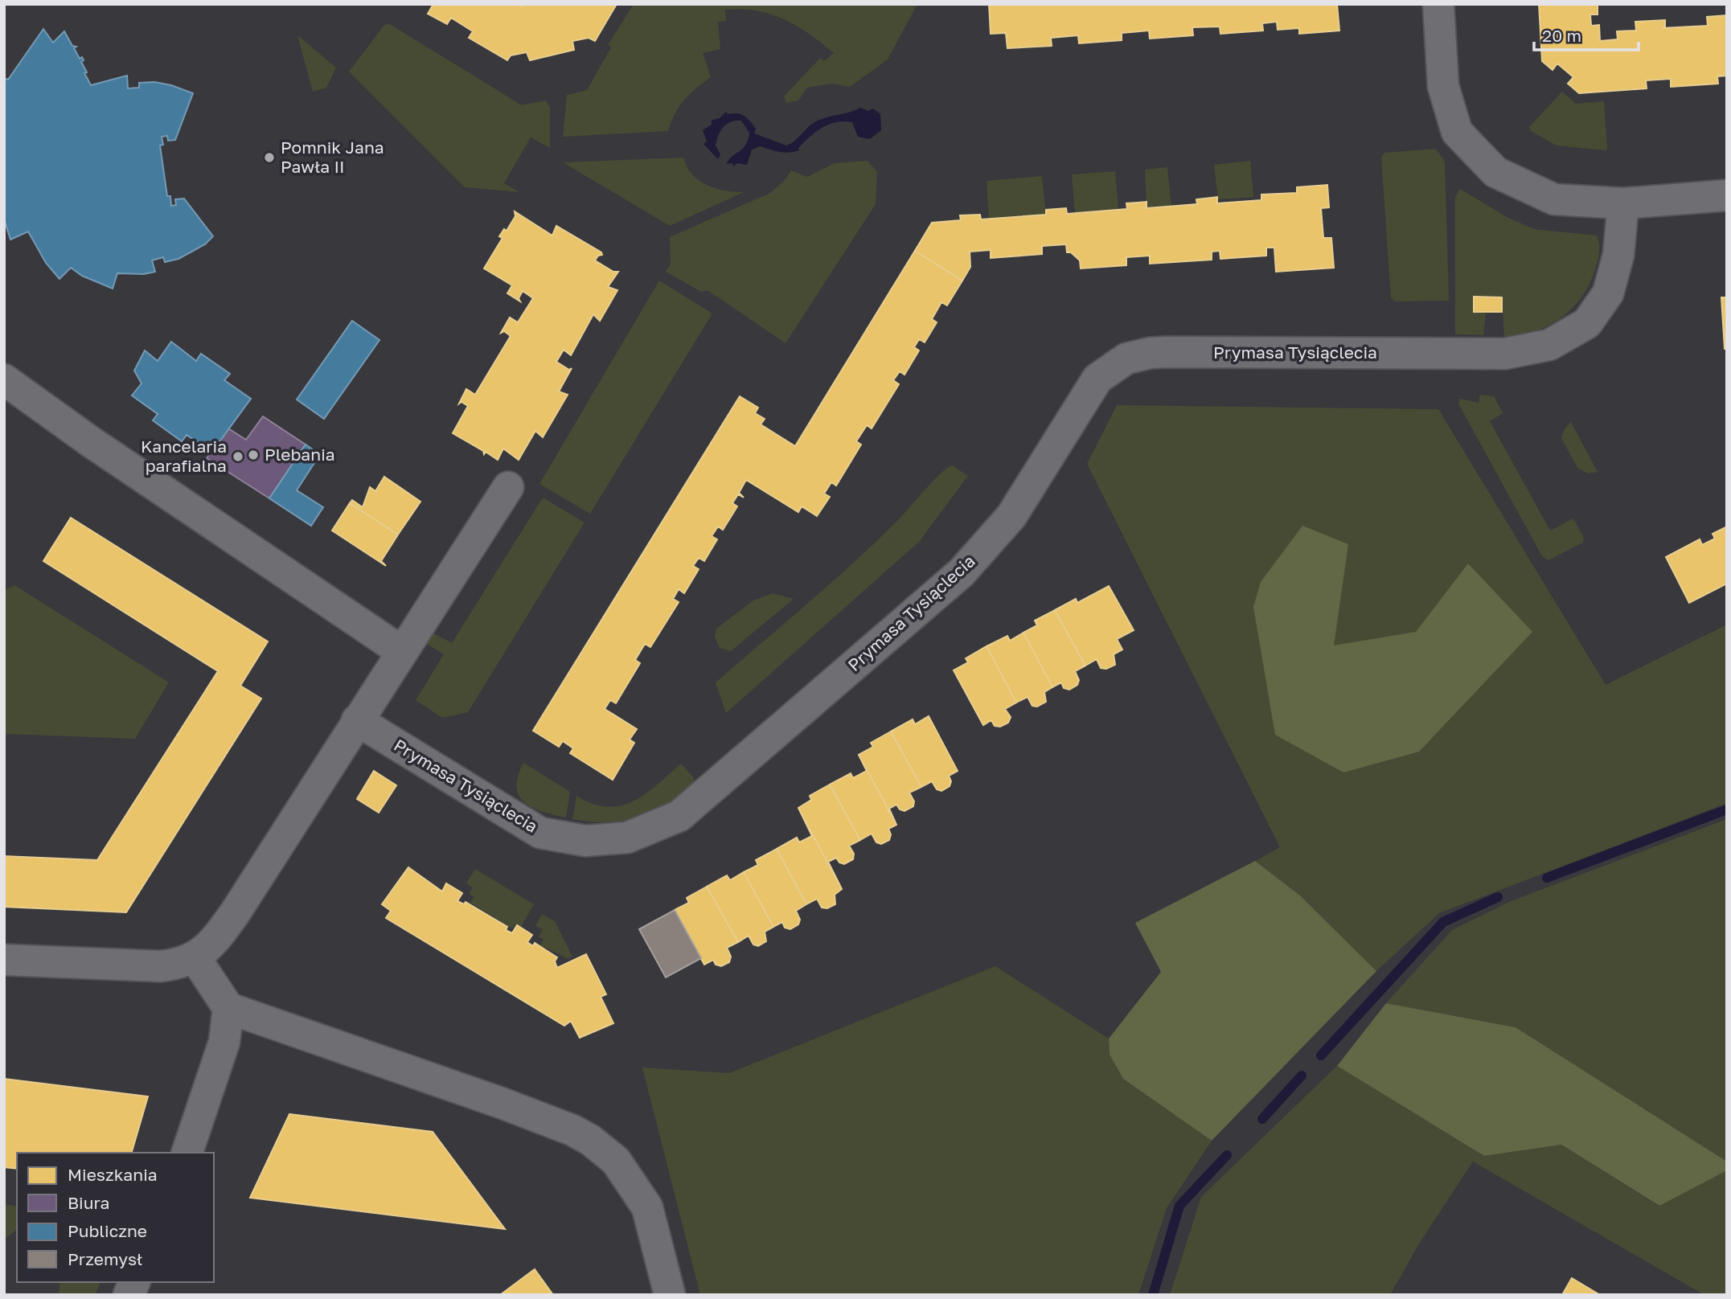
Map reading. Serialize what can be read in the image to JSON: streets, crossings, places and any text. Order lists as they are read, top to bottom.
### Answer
{
  "streets": {
    "street": ["Prymasa Tysiąclecia"]
  },
  "places": ["Pomnik Jana Pawła II", "Plebania", "Kancelaria parafialna"],
  "legend": [
    "Mieszkania",
    "Biura",
    "Publiczne",
    "Przemysł"
  ],
  "scale_bar": "20 m"
}
